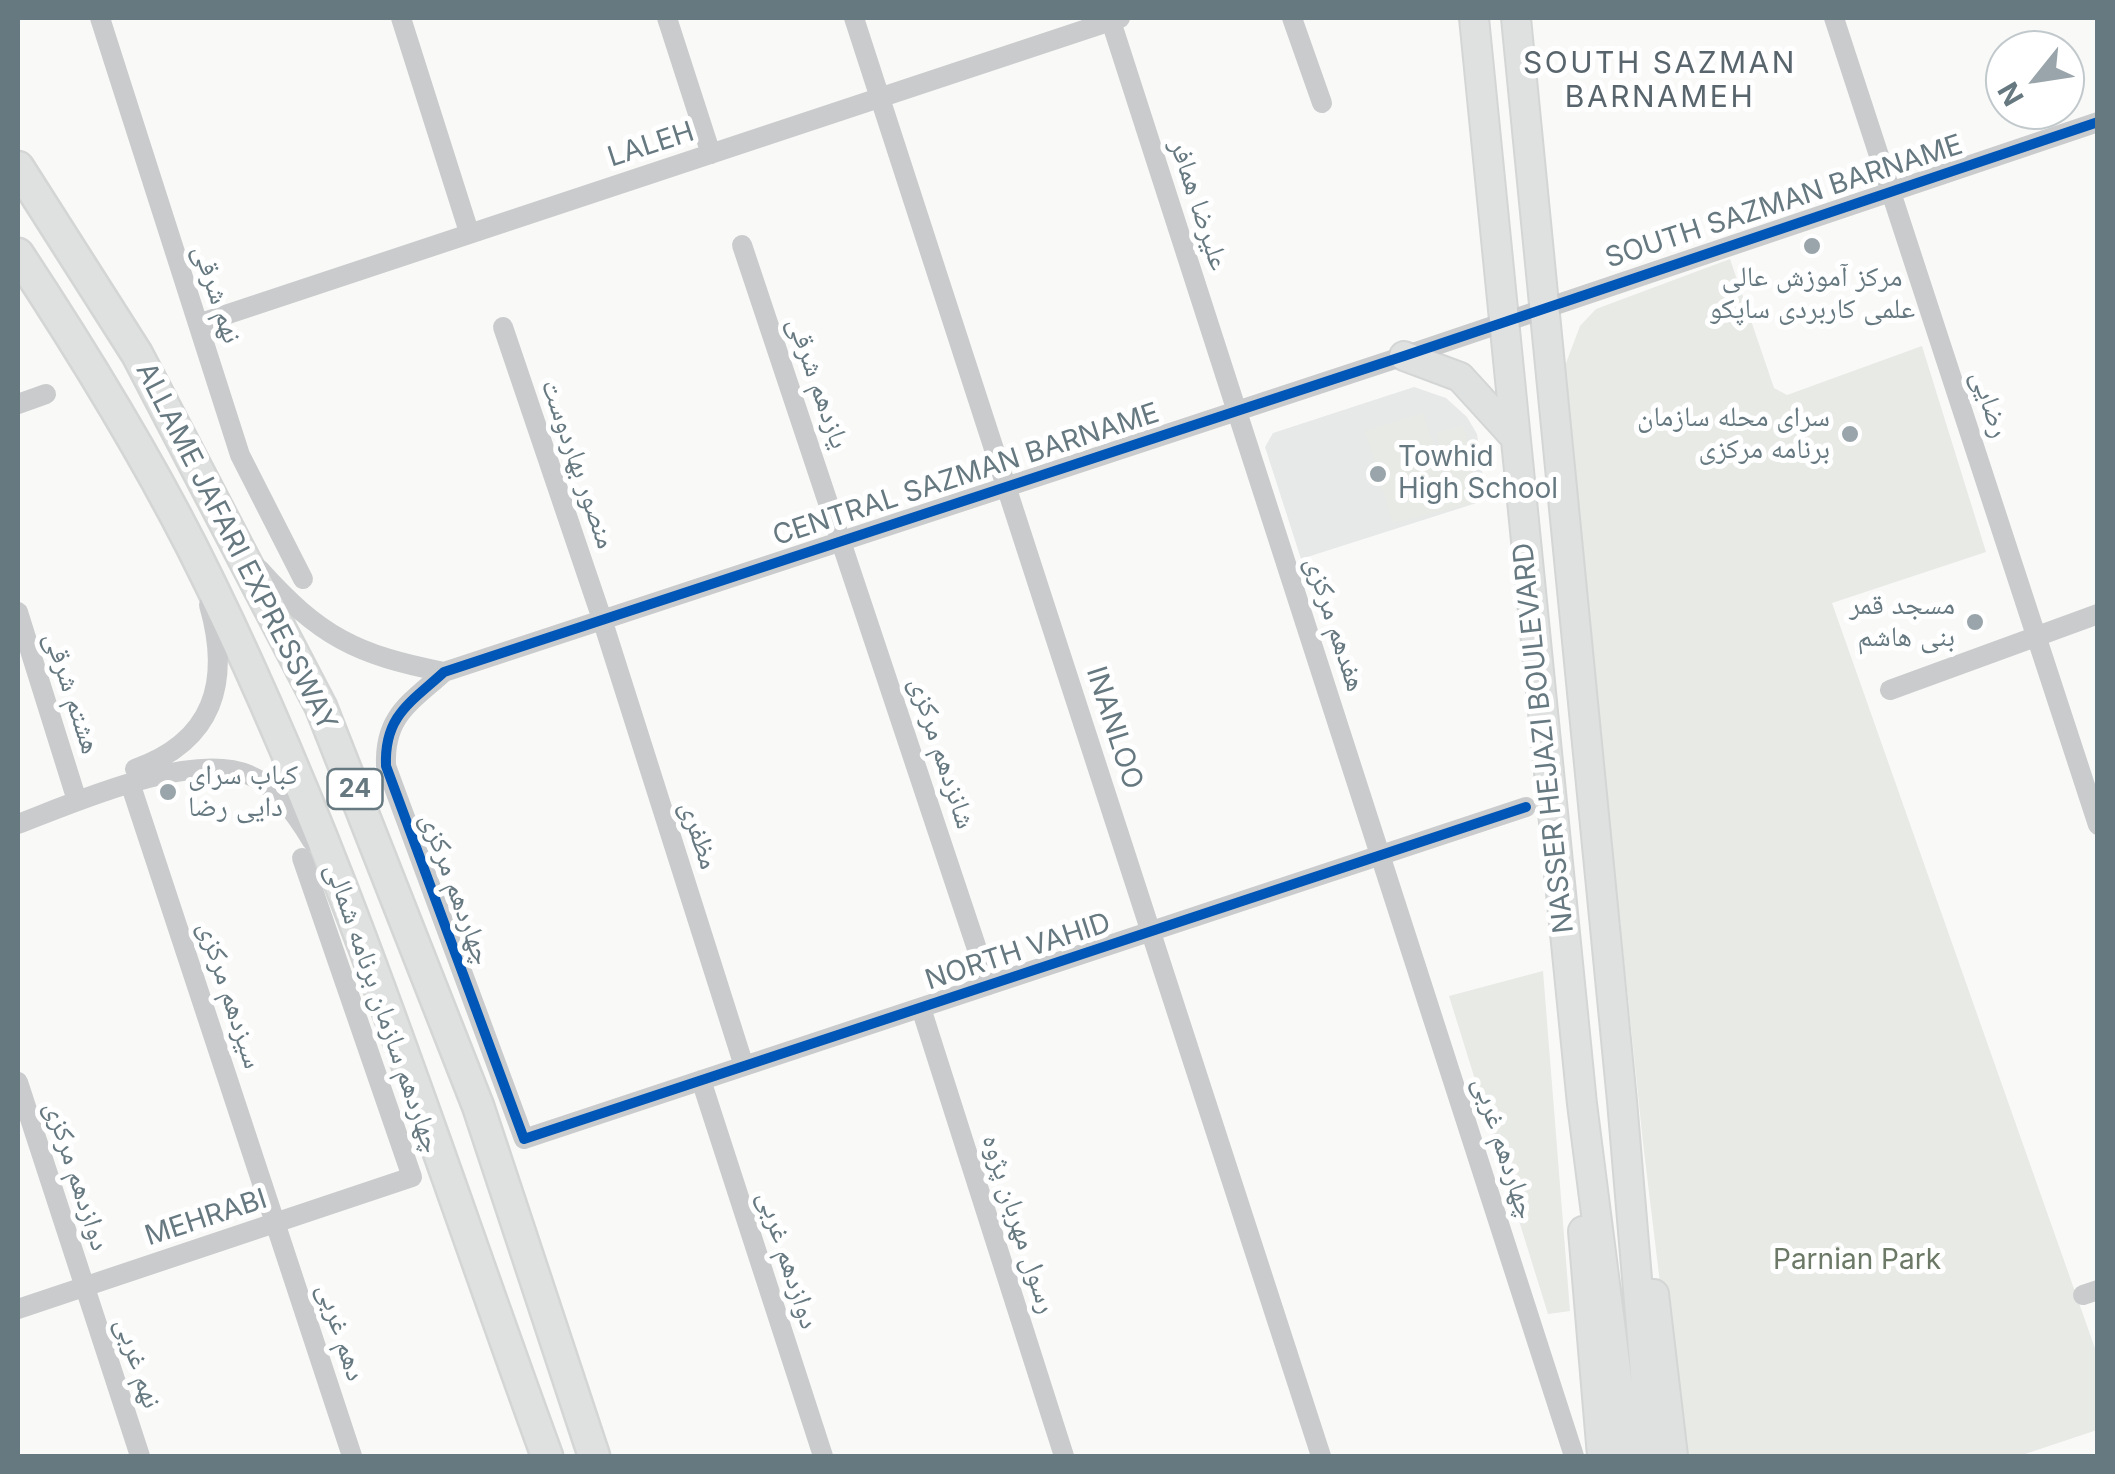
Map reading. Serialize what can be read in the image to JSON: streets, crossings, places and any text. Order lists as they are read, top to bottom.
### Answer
{
  "streets": {
    "highway": ["ALLAME JAFARI EXPRESSWAY", "24"],
    "main road": ["NASSER HEJAZI BOULEVARD"],
    "street": [
      "LALEH",
      "SOUTH SAZMAN BARNAME",
      "علیرضا همافر",
      "نهم شرقی",
      "یازدهم شرقی",
      "رضایی",
      "منصور بهاردوست",
      "CENTRAL SAZMAN BARNAME",
      "هفدهم مرکزی",
      "هشتم شرقی",
      "INANLOO",
      "شانزدهم مرکزی",
      "مظفری",
      "چهاردهم مرکزی",
      "NORTH VAHID",
      "سیزدهم مرکزی",
      "چهاردهم سازمان برنامه شمالی",
      "چهاردهم غربی",
      "دوازدهم مرکزی",
      "MEHRABI",
      "رسول مهربان پژوه",
      "دوازدهم غربی",
      "دهم غربی",
      "نهم غربی"
    ]
  },
  "crossings": [
    ["LALEH", "علیرضا همافر"],
    ["LALEH", "نهم شرقی"],
    ["LALEH", "INANLOO"],
    ["SOUTH SAZMAN BARNAME", "رضایی"],
    ["SOUTH SAZMAN BARNAME", "CENTRAL SAZMAN BARNAME"],
    ["SOUTH SAZMAN BARNAME", "NASSER HEJAZI BOULEVARD"],
    ["علیرضا همافر", "CENTRAL SAZMAN BARNAME"],
    ["علیرضا همافر", "هفدهم مرکزی"],
    ["یازدهم شرقی", "CENTRAL SAZMAN BARNAME"],
    ["یازدهم شرقی", "شانزدهم مرکزی"],
    ["منصور بهاردوست", "CENTRAL SAZMAN BARNAME"],
    ["منصور بهاردوست", "مظفری"],
    ["CENTRAL SAZMAN BARNAME", "هفدهم مرکزی"],
    ["CENTRAL SAZMAN BARNAME", "INANLOO"],
    ["CENTRAL SAZMAN BARNAME", "NASSER HEJAZI BOULEVARD"],
    ["CENTRAL SAZMAN BARNAME", "شانزدهم مرکزی"],
    ["CENTRAL SAZMAN BARNAME", "مظفری"],
    ["CENTRAL SAZMAN BARNAME", "چهاردهم مرکزی"],
    ["هفدهم مرکزی", "NORTH VAHID"],
    ["هفدهم مرکزی", "چهاردهم غربی"],
    ["INANLOO", "NORTH VAHID"],
    ["شانزدهم مرکزی", "NORTH VAHID"],
    ["مظفری", "NORTH VAHID"],
    ["چهاردهم مرکزی", "NORTH VAHID"],
    ["NORTH VAHID", "چهاردهم غربی"],
    ["NORTH VAHID", "رسول مهربان پژوه"],
    ["NORTH VAHID", "دوازدهم غربی"],
    ["سیزدهم مرکزی", "MEHRABI"],
    ["سیزدهم مرکزی", "دهم غربی"],
    ["چهاردهم سازمان برنامه شمالی", "MEHRABI"],
    ["دوازدهم مرکزی", "MEHRABI"],
    ["دوازدهم مرکزی", "نهم غربی"],
    ["MEHRABI", "دهم غربی"],
    ["MEHRABI", "نهم غربی"]
  ],
  "districts": ["SOUTH SAZMAN BARNAMEH"],
  "parks": ["Parnian Park"],
  "places": [
    "مرکز آموزش عالی علمی کاربردی ساپکو",
    "سرای محله سازمان برنامه مرکزی",
    "Towhid High School",
    "مسجد قمر بنی هاشم",
    "کباب سرای دایی رضا"
  ],
  "north": "bottom left"
}
